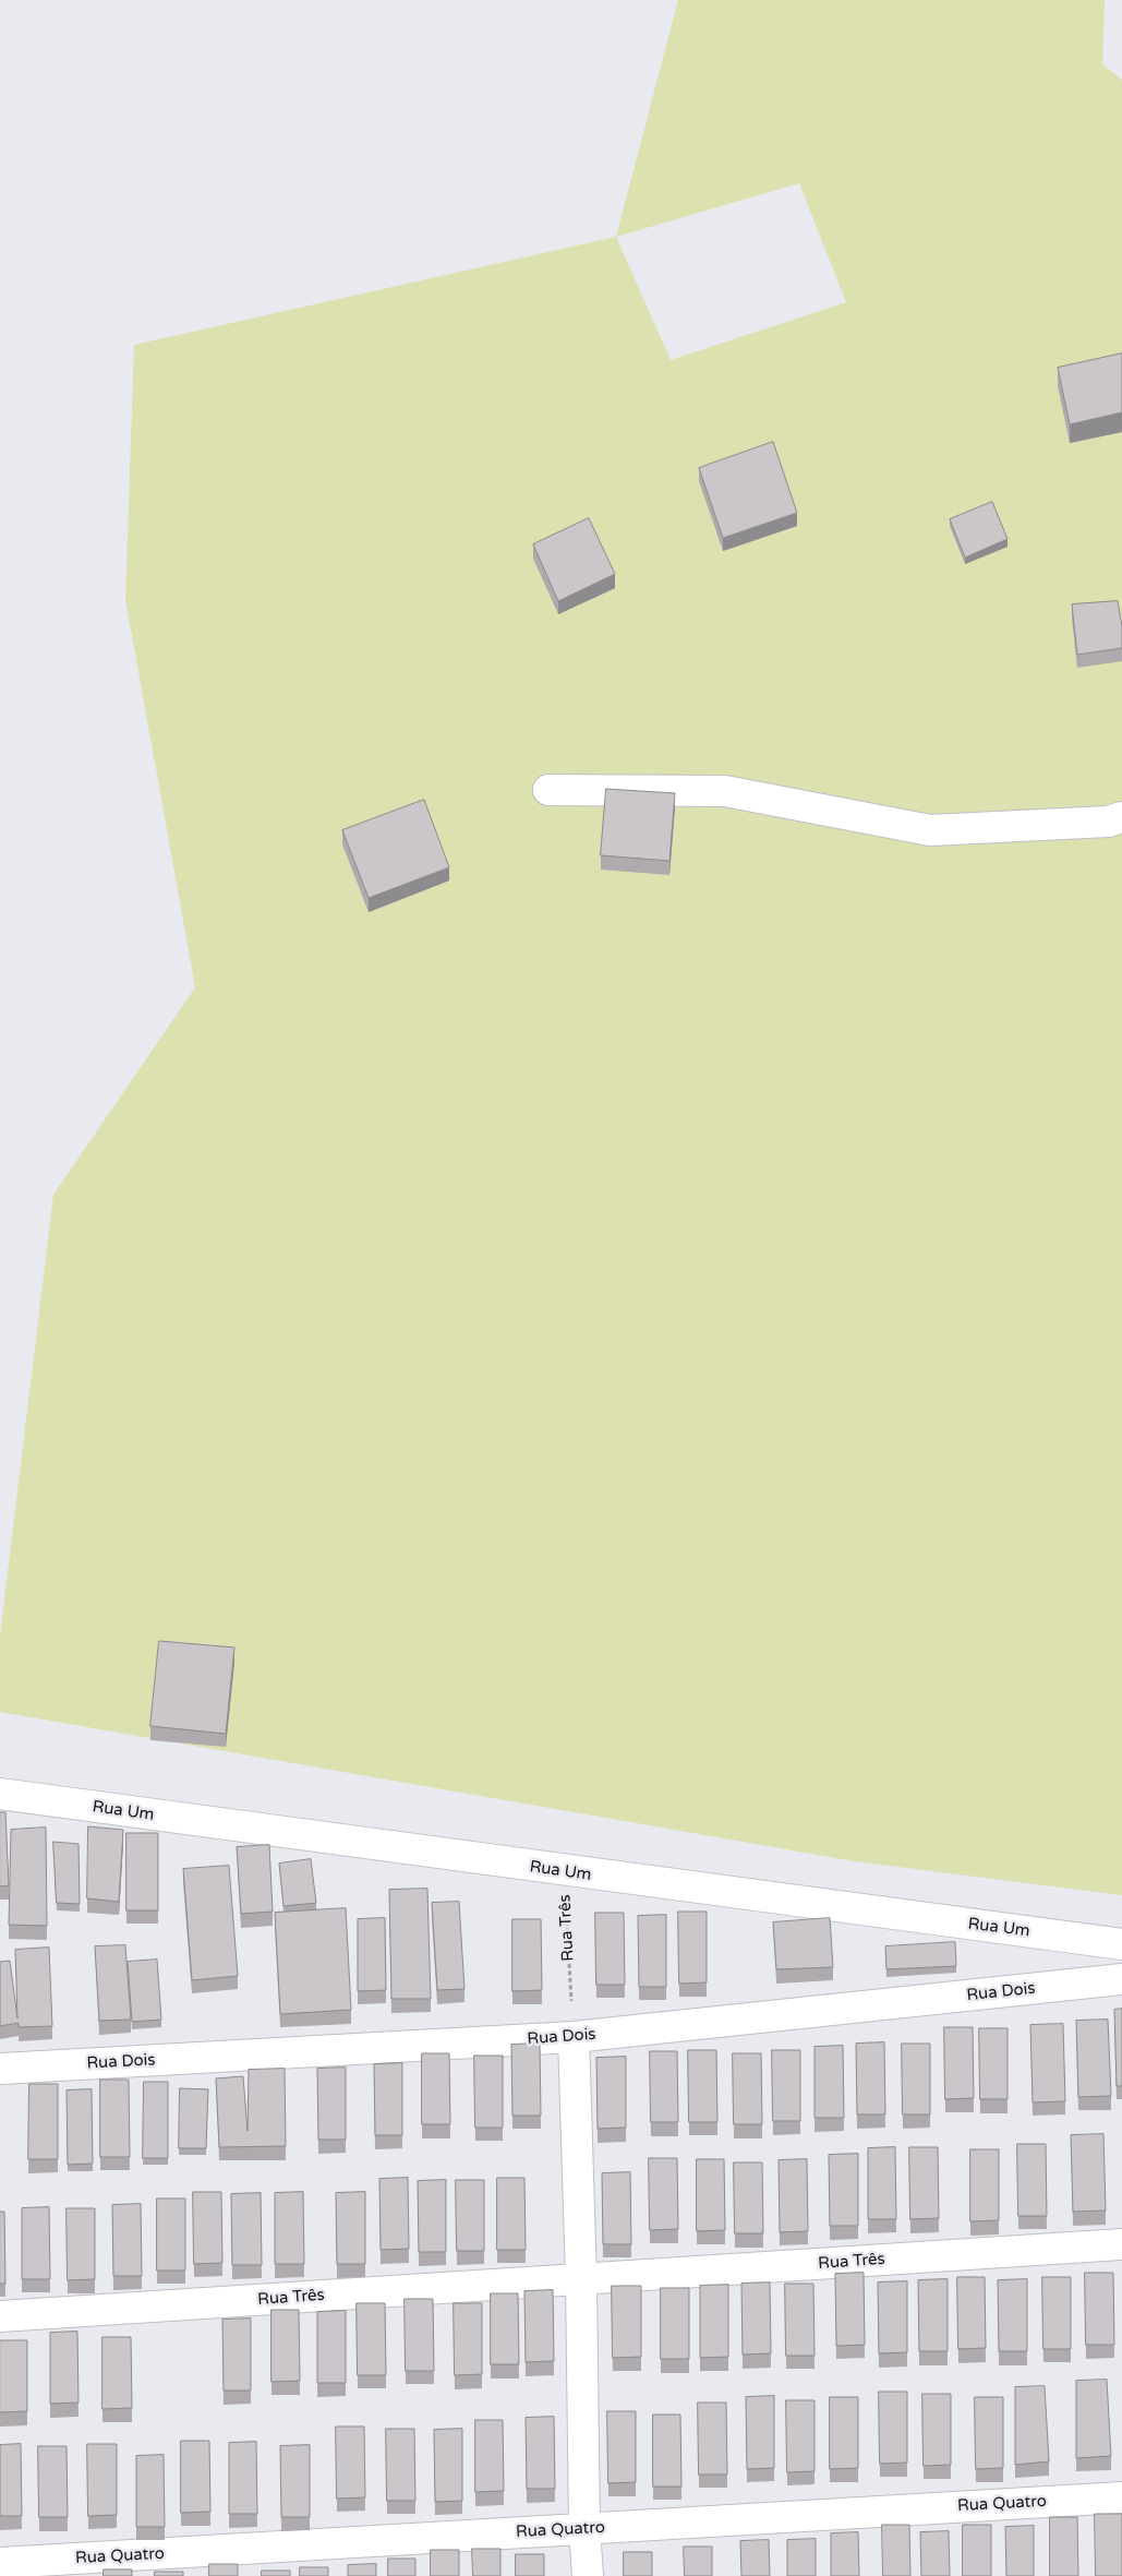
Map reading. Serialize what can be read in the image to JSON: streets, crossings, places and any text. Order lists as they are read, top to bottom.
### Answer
{
  "streets": {
    "street": [
      "Rua Um",
      "Rua Três",
      "Rua Dois",
      "Rua Quatro"
    ]
  },
  "crossings": [
    ["Rua Um", "Rua Três"],
    ["Rua Três", "Rua Dois"]
  ]
}
